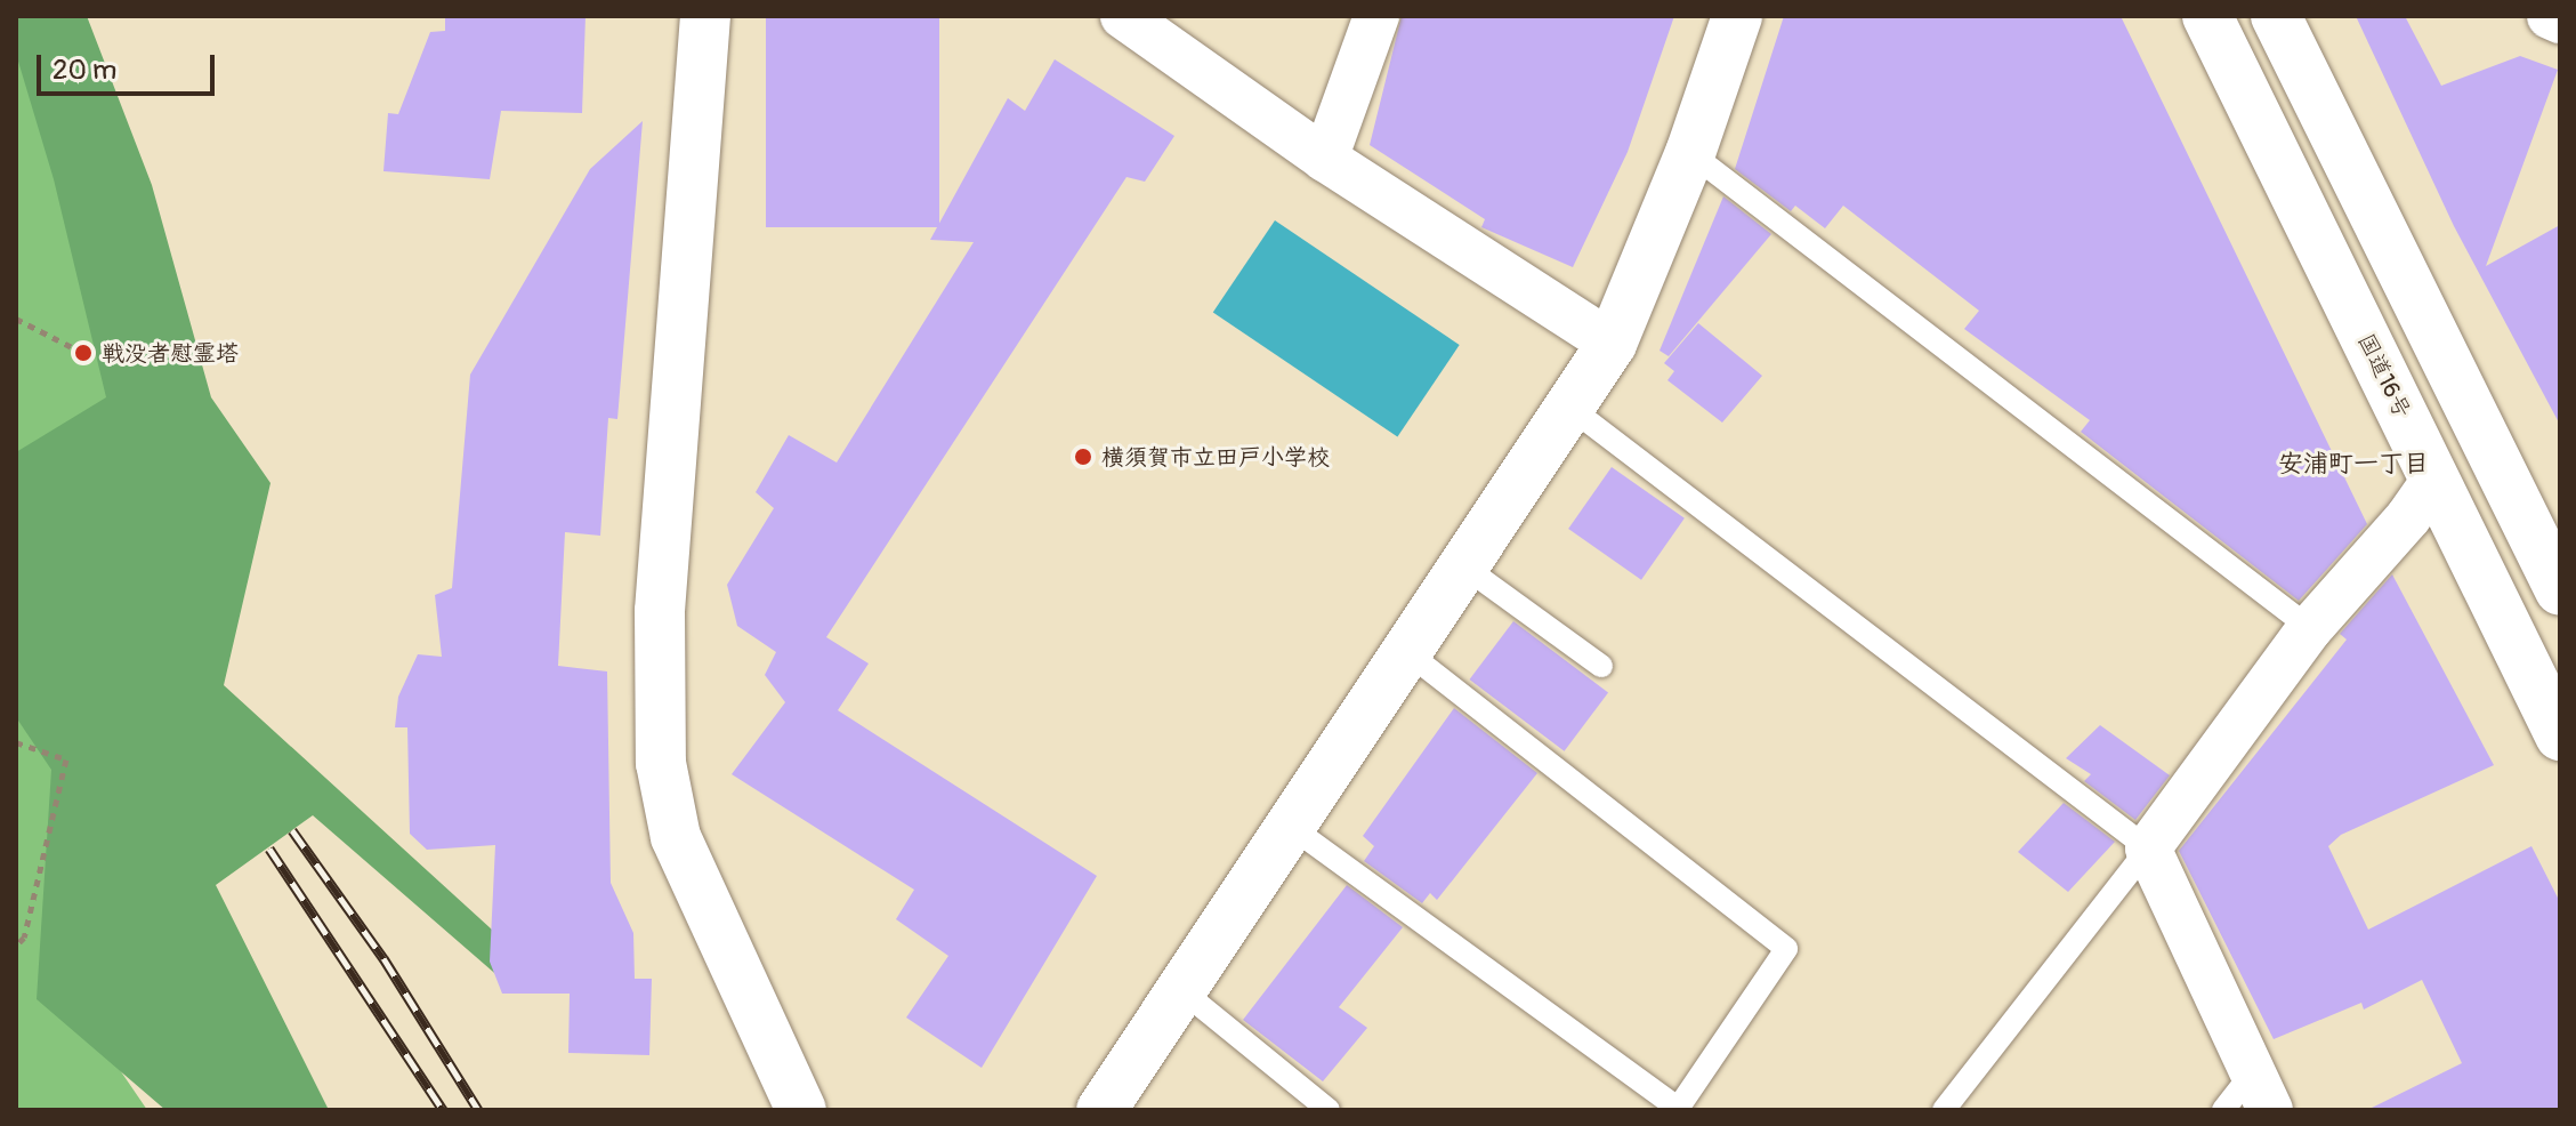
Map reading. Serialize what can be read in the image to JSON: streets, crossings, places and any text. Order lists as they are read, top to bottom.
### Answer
{
  "streets": {
    "main road": ["国道16号"]
  },
  "districts": ["安浦町一丁目"],
  "places": ["戦没者慰霊塔", "横須賀市立田戸小学校"],
  "scale_bar": "20 m"
}
